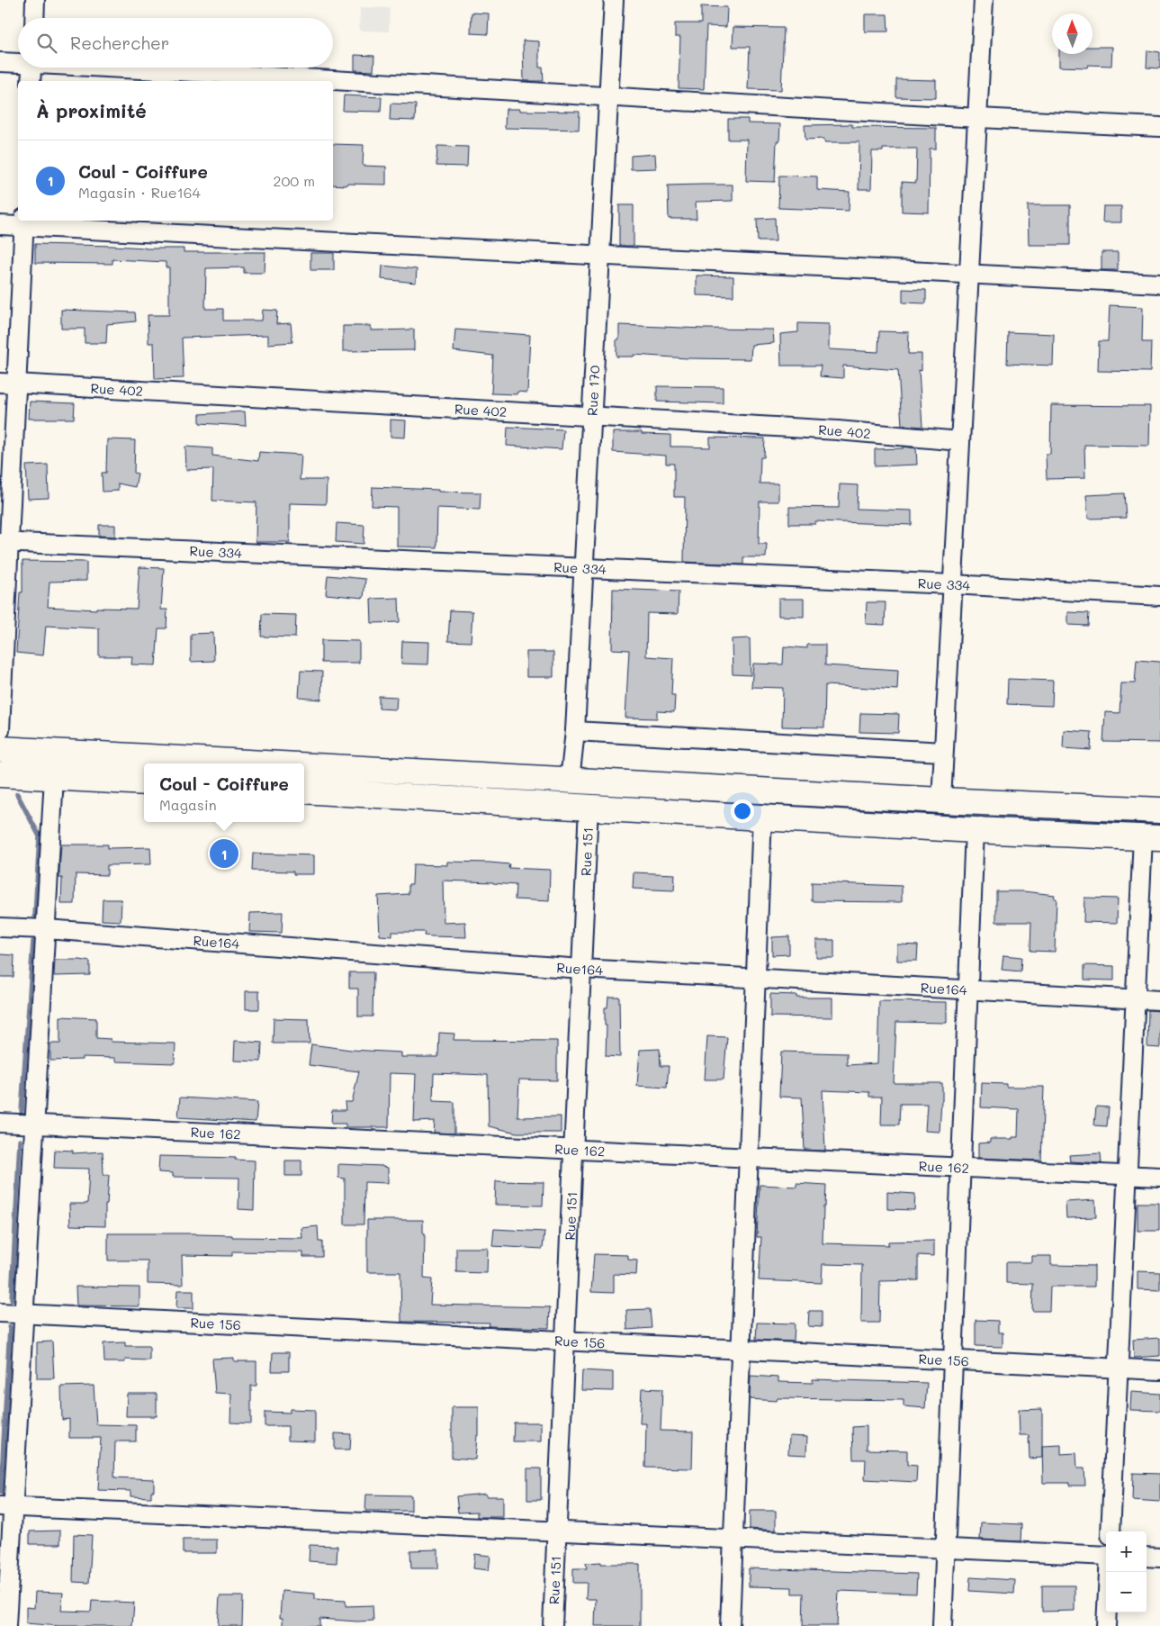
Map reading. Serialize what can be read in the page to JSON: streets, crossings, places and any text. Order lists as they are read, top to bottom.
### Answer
{
  "streets": {
    "street": [
      "Rue 402",
      "Rue 170",
      "Rue 334",
      "Rue 151",
      "Rue164",
      "Rue 162",
      "Rue 156"
    ]
  },
  "crossings": [
    ["Rue 402", "Rue 170"],
    ["Rue 170", "Rue 334"],
    ["Rue 151", "Rue164"],
    ["Rue 151", "Rue 162"],
    ["Rue 151", "Rue 156"]
  ],
  "north": "top",
  "page": {
    "search": "Rechercher",
    "heading": "À proximité",
    "list": [
      {
        "mark": "1",
        "name": "Coul - Coiffure",
        "note": "Magasin · Rue164",
        "value": "200 m"
      }
    ],
    "popup": ["Coul - Coiffure", "Magasin"],
    "pins": "1",
    "map_buttons": ["+", "−"]
  }
}
